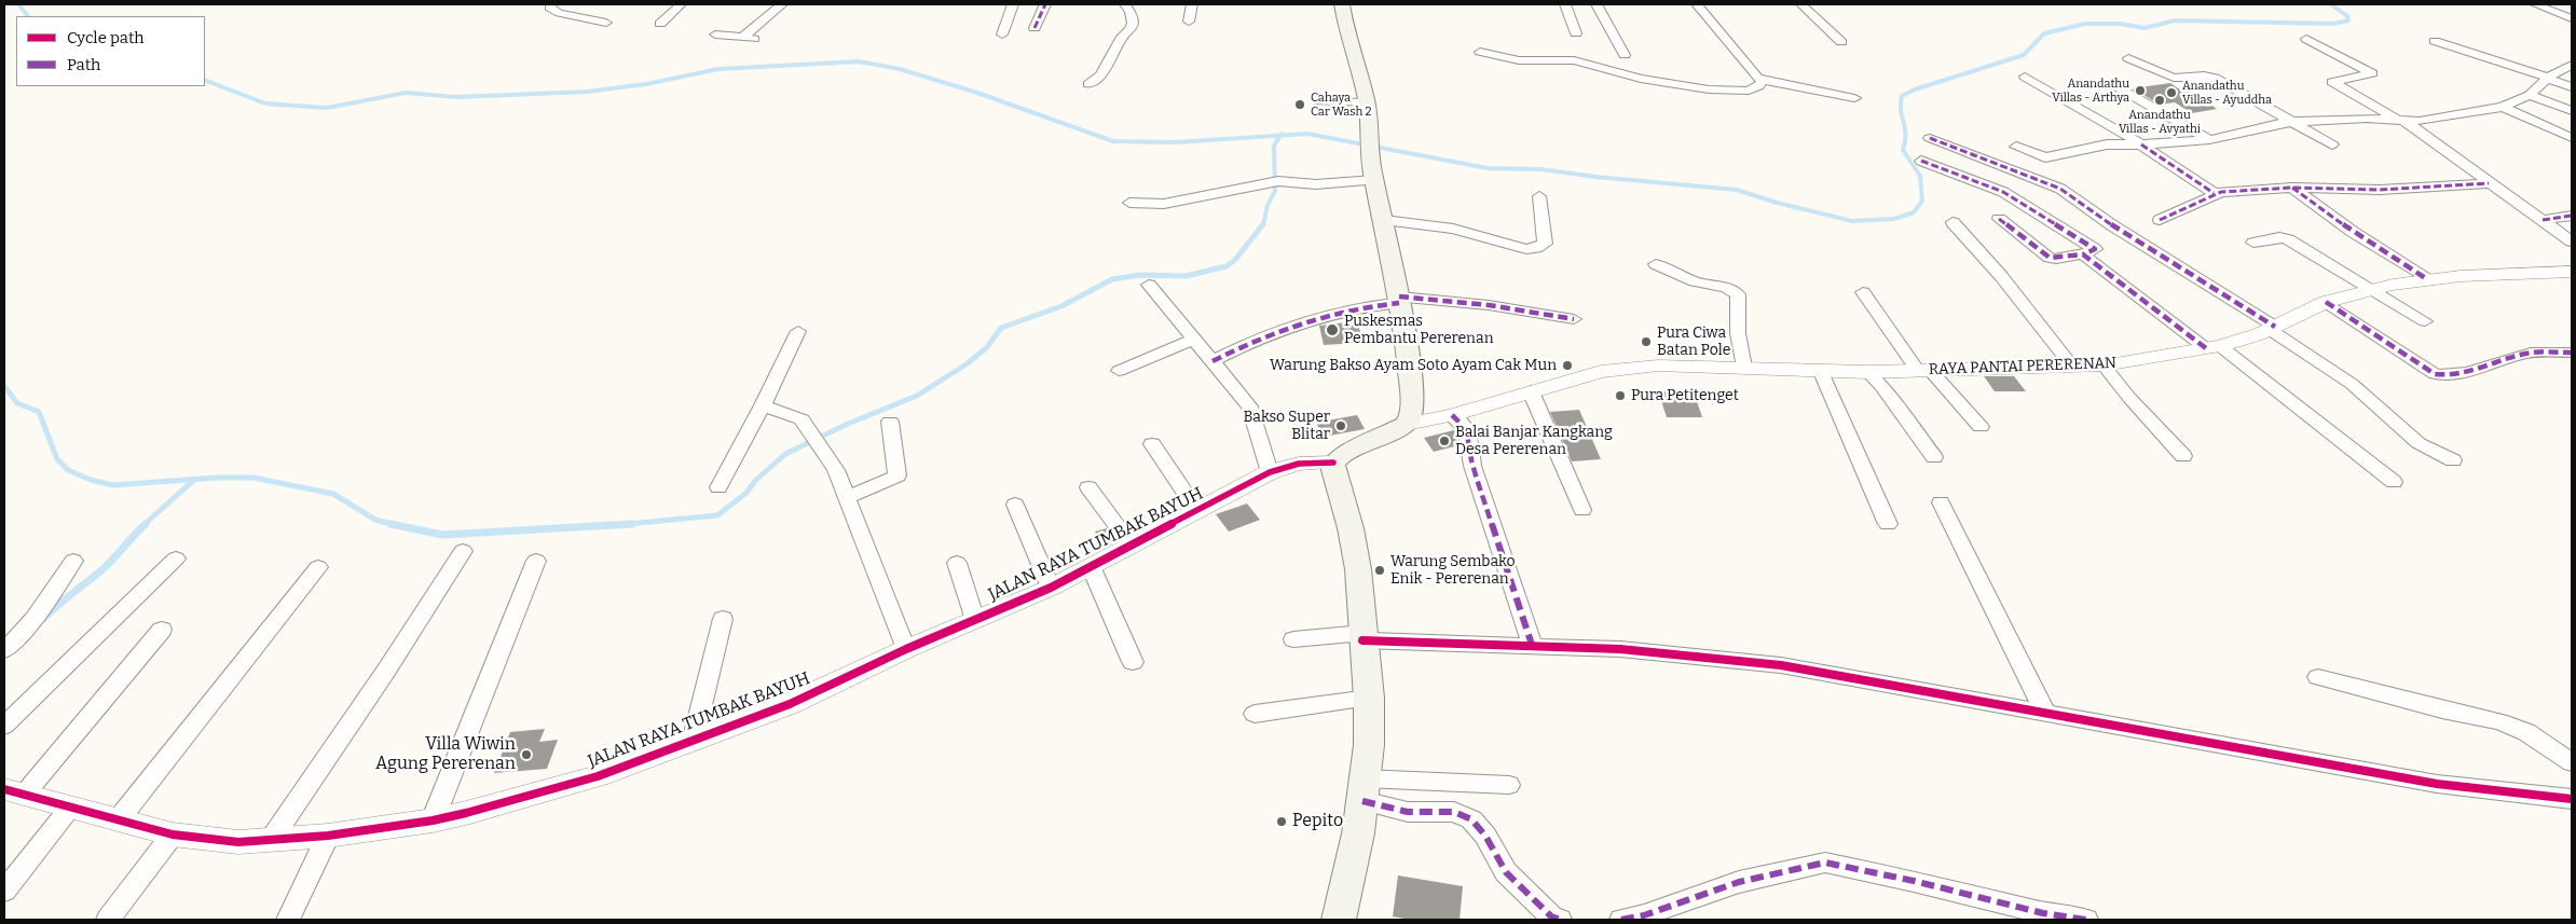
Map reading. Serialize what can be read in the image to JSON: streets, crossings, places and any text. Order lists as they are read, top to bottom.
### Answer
{
  "streets": {
    "street": ["RAYA PANTAI PERERENAN", "JALAN RAYA TUMBAK BAYUH"]
  },
  "places": [
    "Anandathu Villas - Arthya",
    "Anandathu Villas - Ayuddha",
    "Anandathu Villas - Avyathi",
    "Cahaya Car Wash 2",
    "Puskesmas Pembantu Pererenan",
    "Pura Ciwa Batan Pole",
    "Warung Bakso Ayam Soto Ayam Cak Mun",
    "Pura Petitenget",
    "Bakso Super Blitar",
    "Balai Banjar Kangkang Desa Pererenan",
    "Warung Sembako Enik - Pererenan",
    "Villa Wiwin Agung Pererenan",
    "Pepito"
  ],
  "legend": ["Cycle path", "Path"]
}
